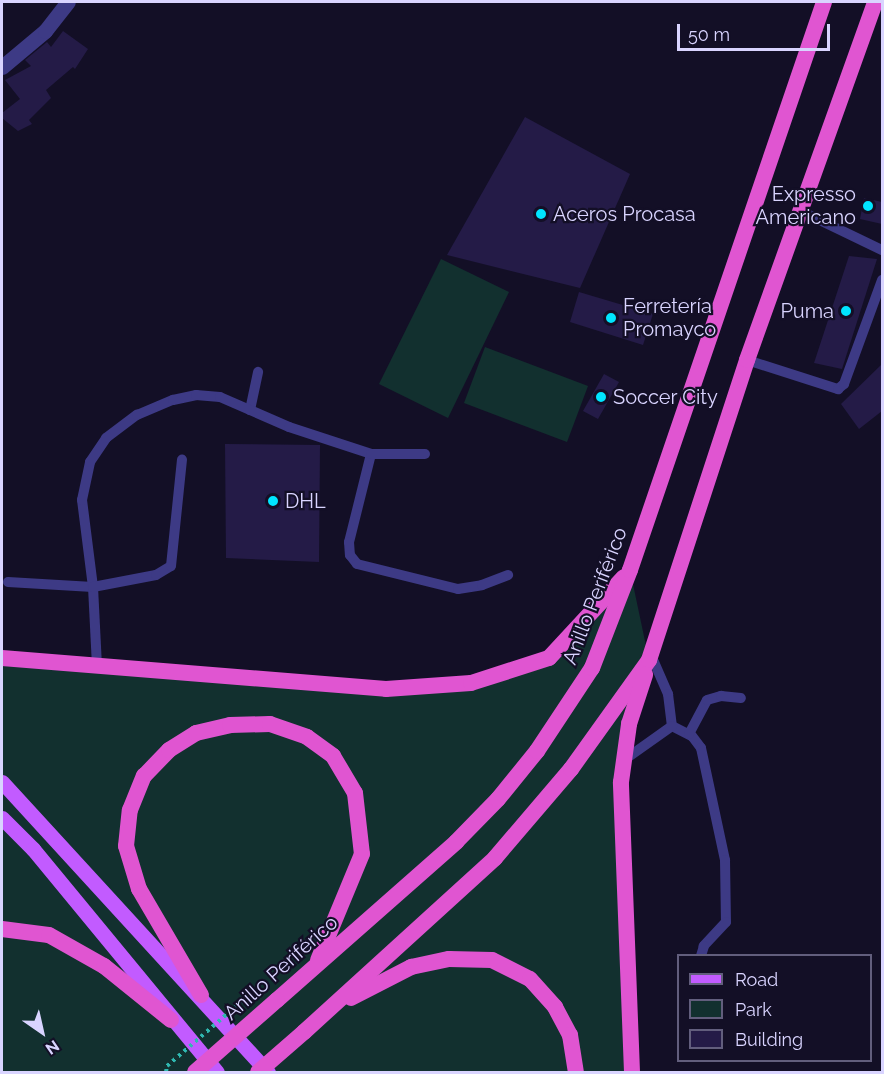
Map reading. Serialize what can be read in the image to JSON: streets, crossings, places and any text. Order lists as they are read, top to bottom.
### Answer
{
  "streets": {
    "highway": ["Anillo Periférico"]
  },
  "places": [
    "Expresso Americano",
    "Aceros Procasa",
    "Puma",
    "Ferretería Promayco",
    "Soccer City",
    "DHL"
  ],
  "legend": ["Road", "Park", "Building"],
  "scale_bar": "50 m",
  "north": "bottom right"
}
